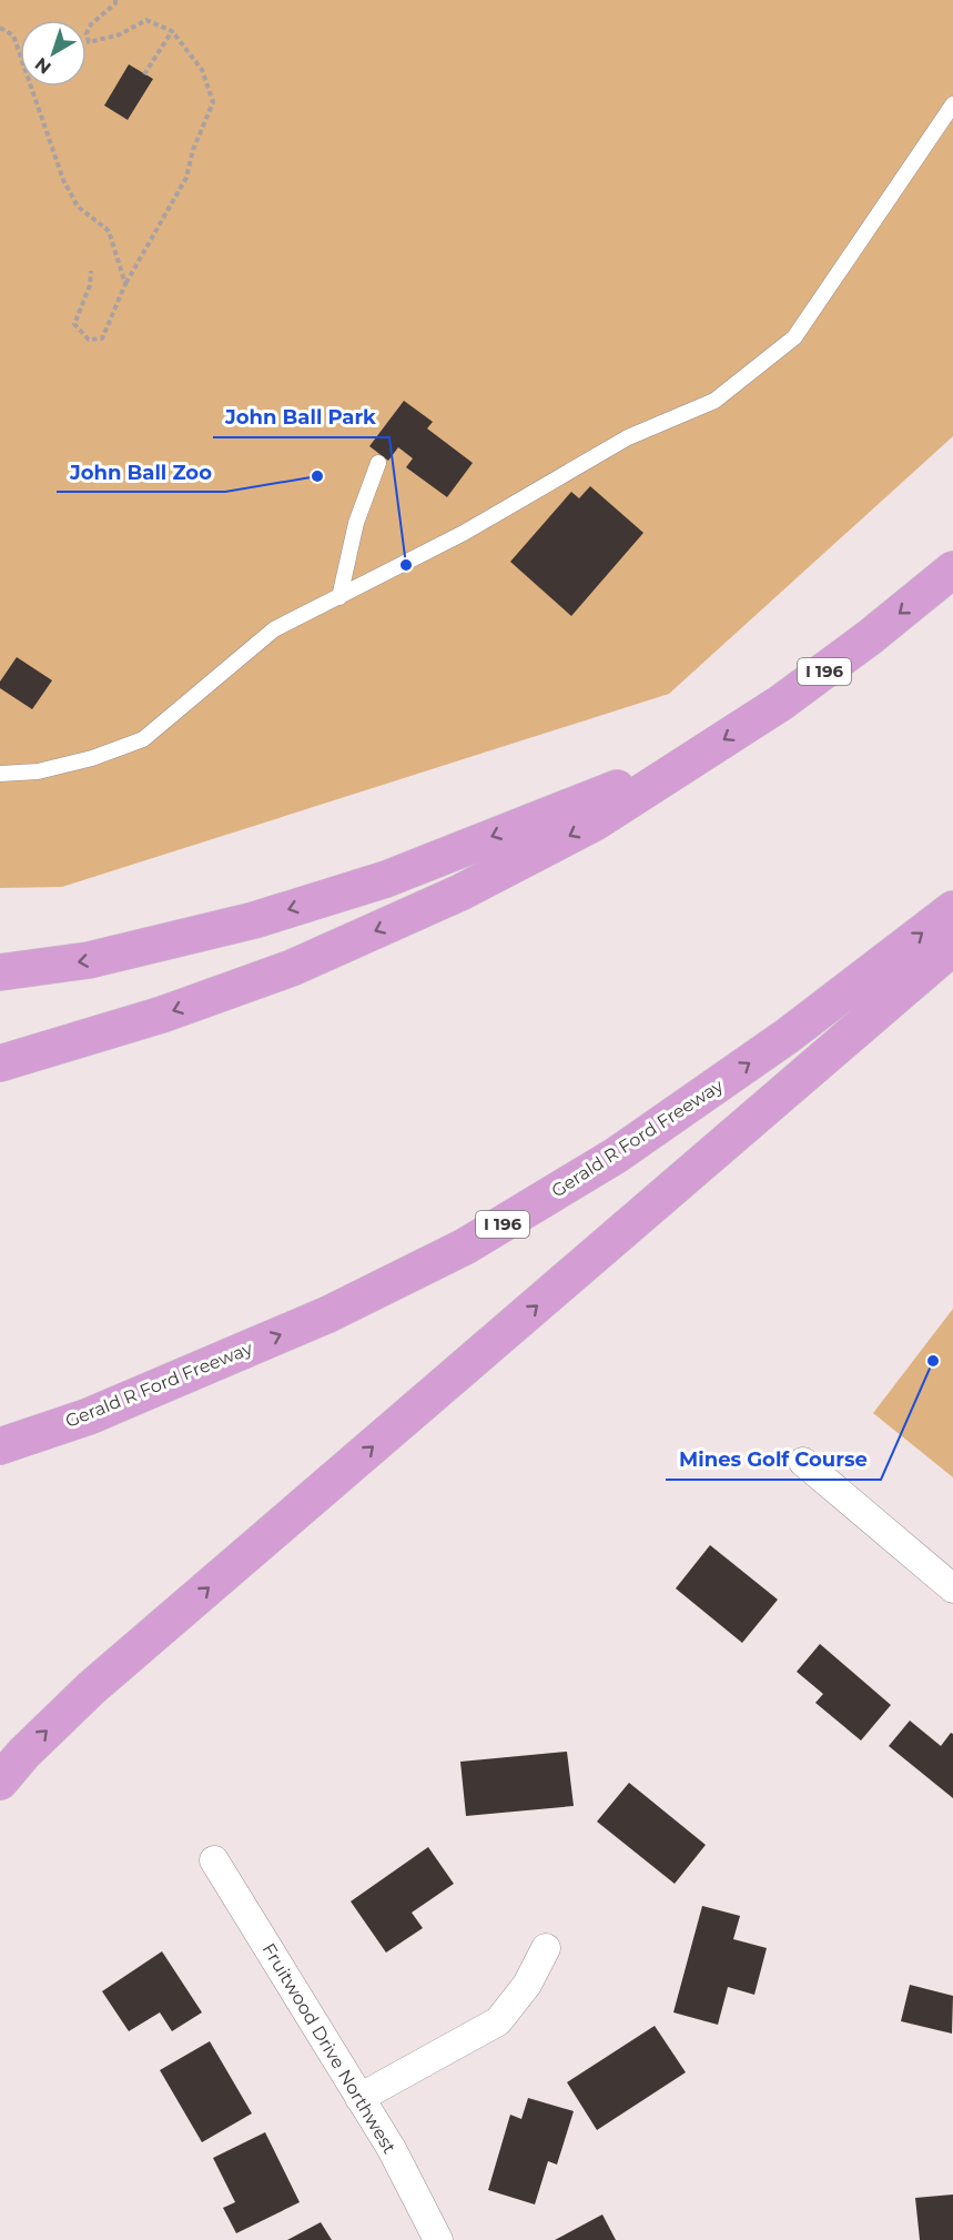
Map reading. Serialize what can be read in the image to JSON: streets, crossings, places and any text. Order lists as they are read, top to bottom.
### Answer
{
  "streets": {
    "highway": ["I 196", "Gerald R Ford Freeway"],
    "street": ["Fruitwood Drive Northwest"]
  },
  "places": ["John Ball Zoo", "John Ball Park", "Mines Golf Course"],
  "north": "bottom left"
}
